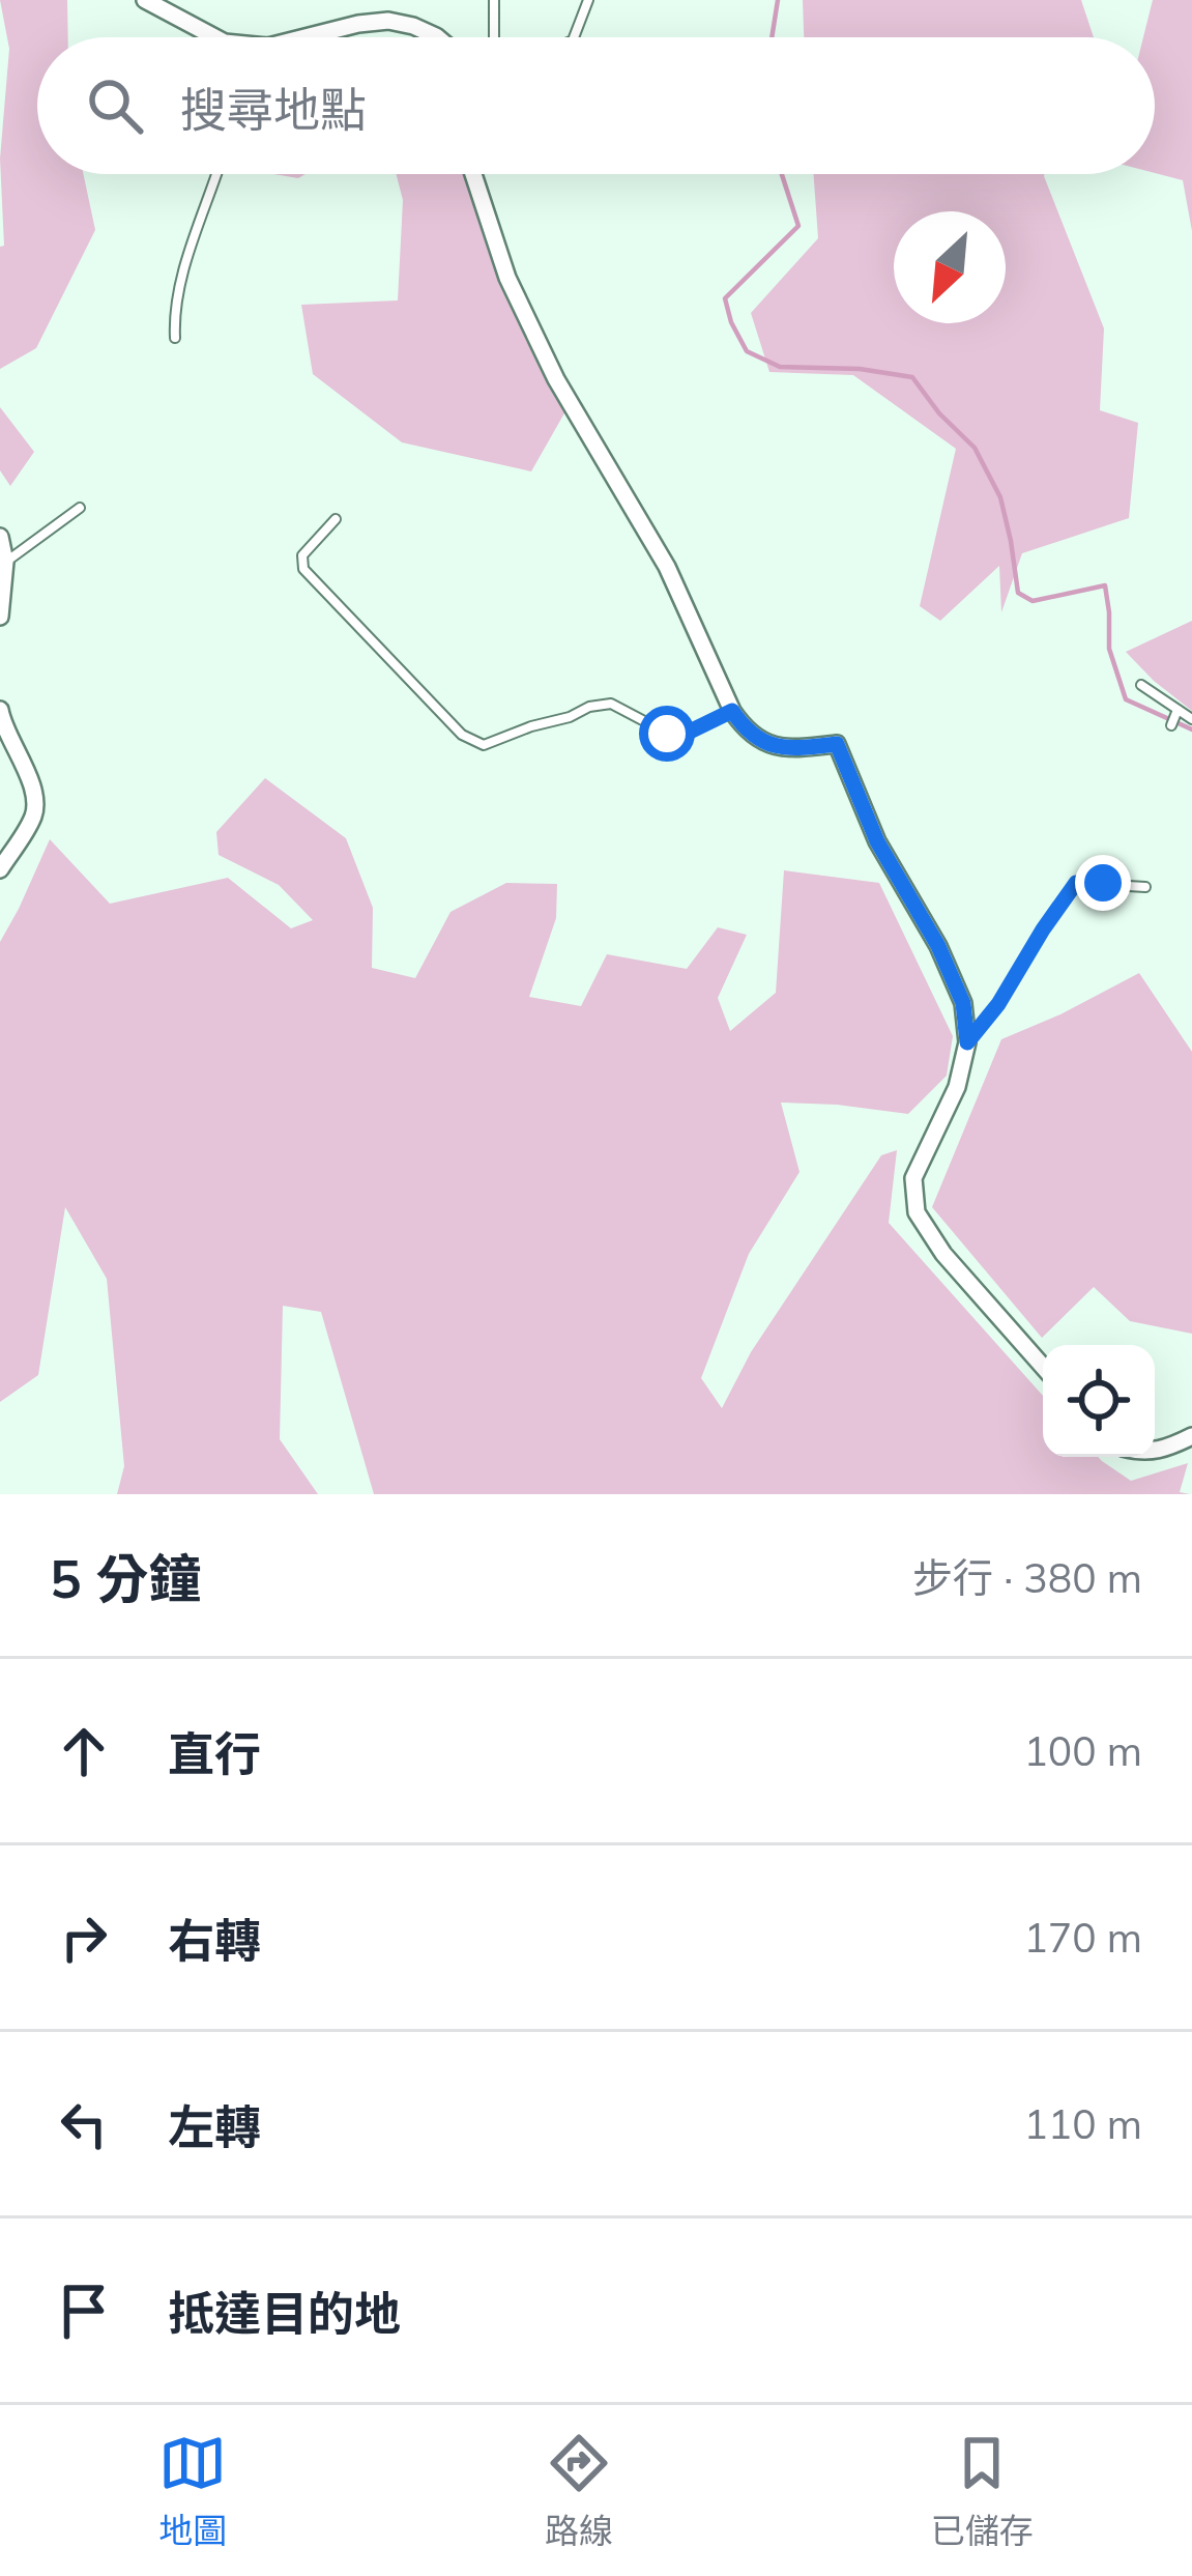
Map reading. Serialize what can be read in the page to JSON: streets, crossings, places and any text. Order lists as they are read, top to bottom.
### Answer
{
  "north": "bottom left",
  "page": {
    "search": "搜尋地點",
    "heading": ["5 分鐘", "步行 · 380 m"],
    "list": [
      ["直行", "100 m"],
      ["右轉", "170 m"],
      ["左轉", "110 m"],
      "抵達目的地"
    ],
    "nav": ["地圖", "路線", "已儲存"]
  }
}
